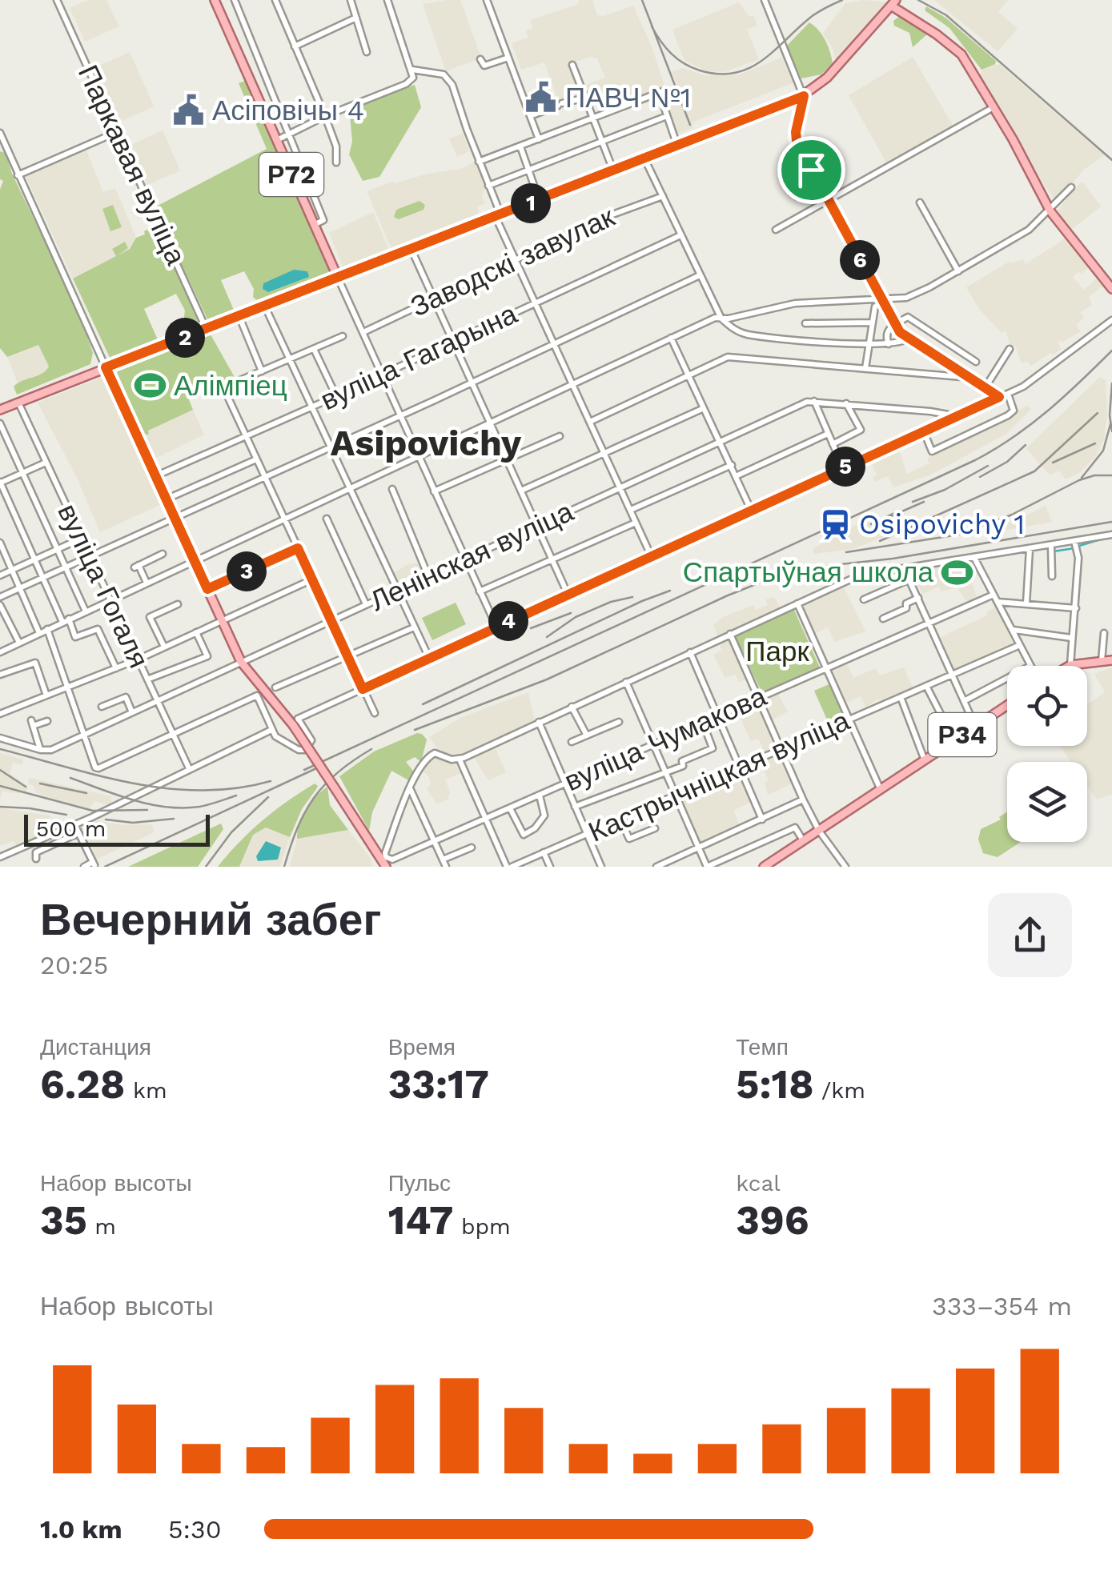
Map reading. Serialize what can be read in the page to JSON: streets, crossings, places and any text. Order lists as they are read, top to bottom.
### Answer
{
  "streets": {
    "main road": ["Р72", "Р34"],
    "street": [
      "Паркавая вуліца",
      "Заводскі завулак",
      "вуліца Гагарына",
      "Ленінская вуліца",
      "вуліца Гогаля",
      "вуліца Чумакова",
      "Кастрычніцкая вуліца"
    ]
  },
  "crossings": [
    ["Ленінская вуліца", "вуліца Гогаля"]
  ],
  "districts": ["Asipovichy"],
  "parks": ["Парк"],
  "places": {
    "public building": ["ПАВЧ №1", "Асіповічы 4"],
    "sports": ["Алімпіец", "Спартыўная школа"],
    "station": ["Osipovichy 1"]
  },
  "scale_bar": "500 m",
  "page": {
    "pins": [
      "1",
      "6",
      "2",
      "5",
      "3",
      "4"
    ],
    "scale": "500 m",
    "heading": ["Вечерний забег", "20:25"],
    "stats": [
      ["Дистанция", "6.28 km"],
      ["Время", "33:17"],
      ["Темп", "5:18 /km"],
      ["Набор высоты", "35 m"],
      ["Пульс", "147 bpm"],
      ["kcal", "396"]
    ],
    "chart": ["Набор высоты", "333–354 m"],
    "list": [
      {
        "name": "1.0 km",
        "note": "5:30"
      }
    ]
  }
}
